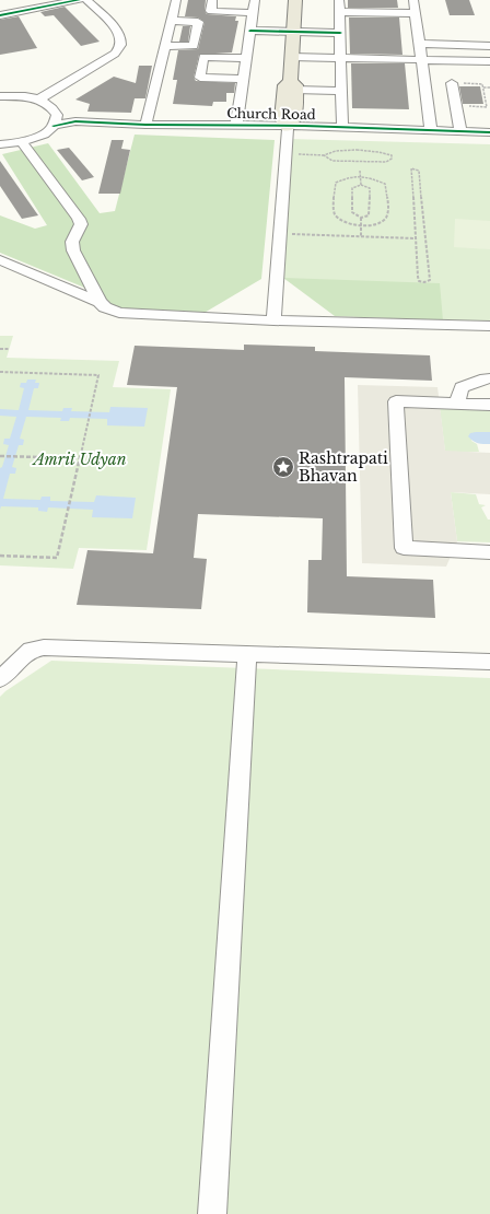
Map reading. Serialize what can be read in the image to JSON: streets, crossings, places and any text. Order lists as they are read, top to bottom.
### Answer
{
  "streets": {
    "street": ["Church Road"]
  },
  "parks": ["Amrit Udyan"],
  "places": {
    "place": ["Rashtrapati Bhavan"]
  }
}
